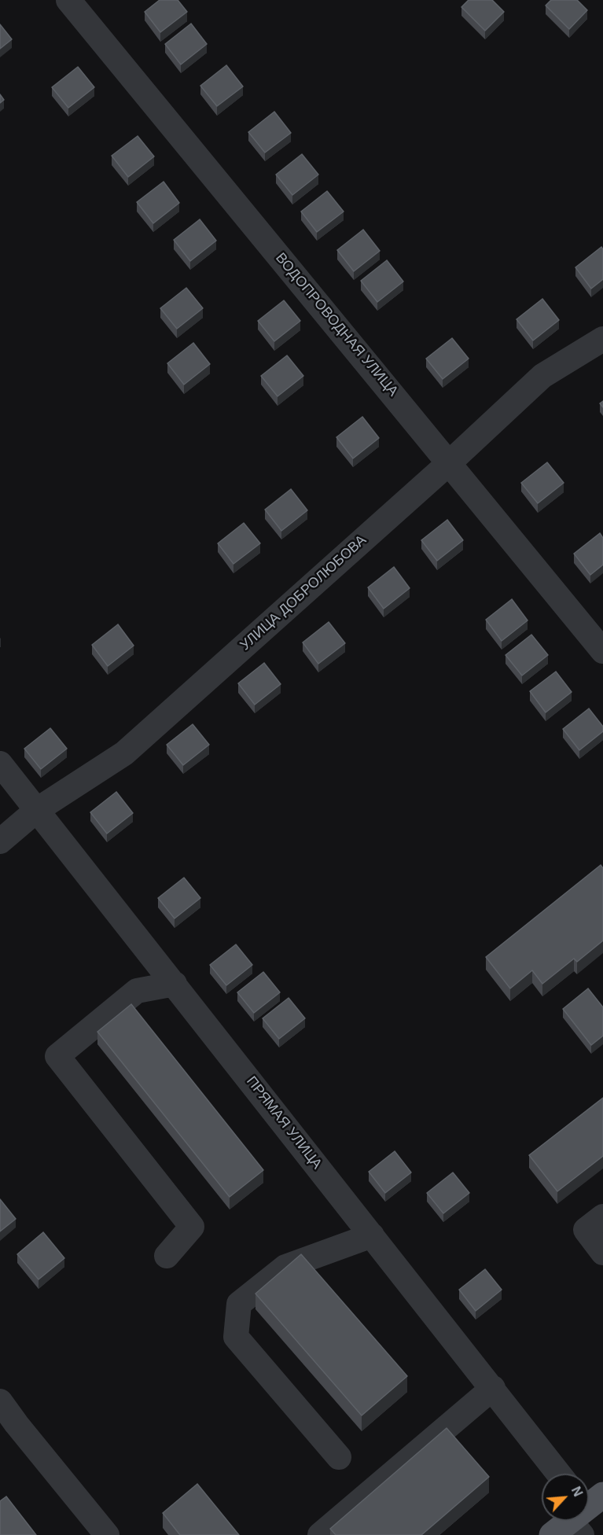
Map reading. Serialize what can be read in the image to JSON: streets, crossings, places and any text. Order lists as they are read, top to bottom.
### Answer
{
  "streets": {
    "street": ["ВОДОПРОВОДНАЯ УЛИЦА", "УЛИЦА ДОБРОЛЮБОВА", "ПРЯМАЯ УЛИЦА"]
  },
  "crossings": [
    ["ВОДОПРОВОДНАЯ УЛИЦА", "УЛИЦА ДОБРОЛЮБОВА"],
    ["УЛИЦА ДОБРОЛЮБОВА", "ПРЯМАЯ УЛИЦА"]
  ],
  "north": "top right"
}
